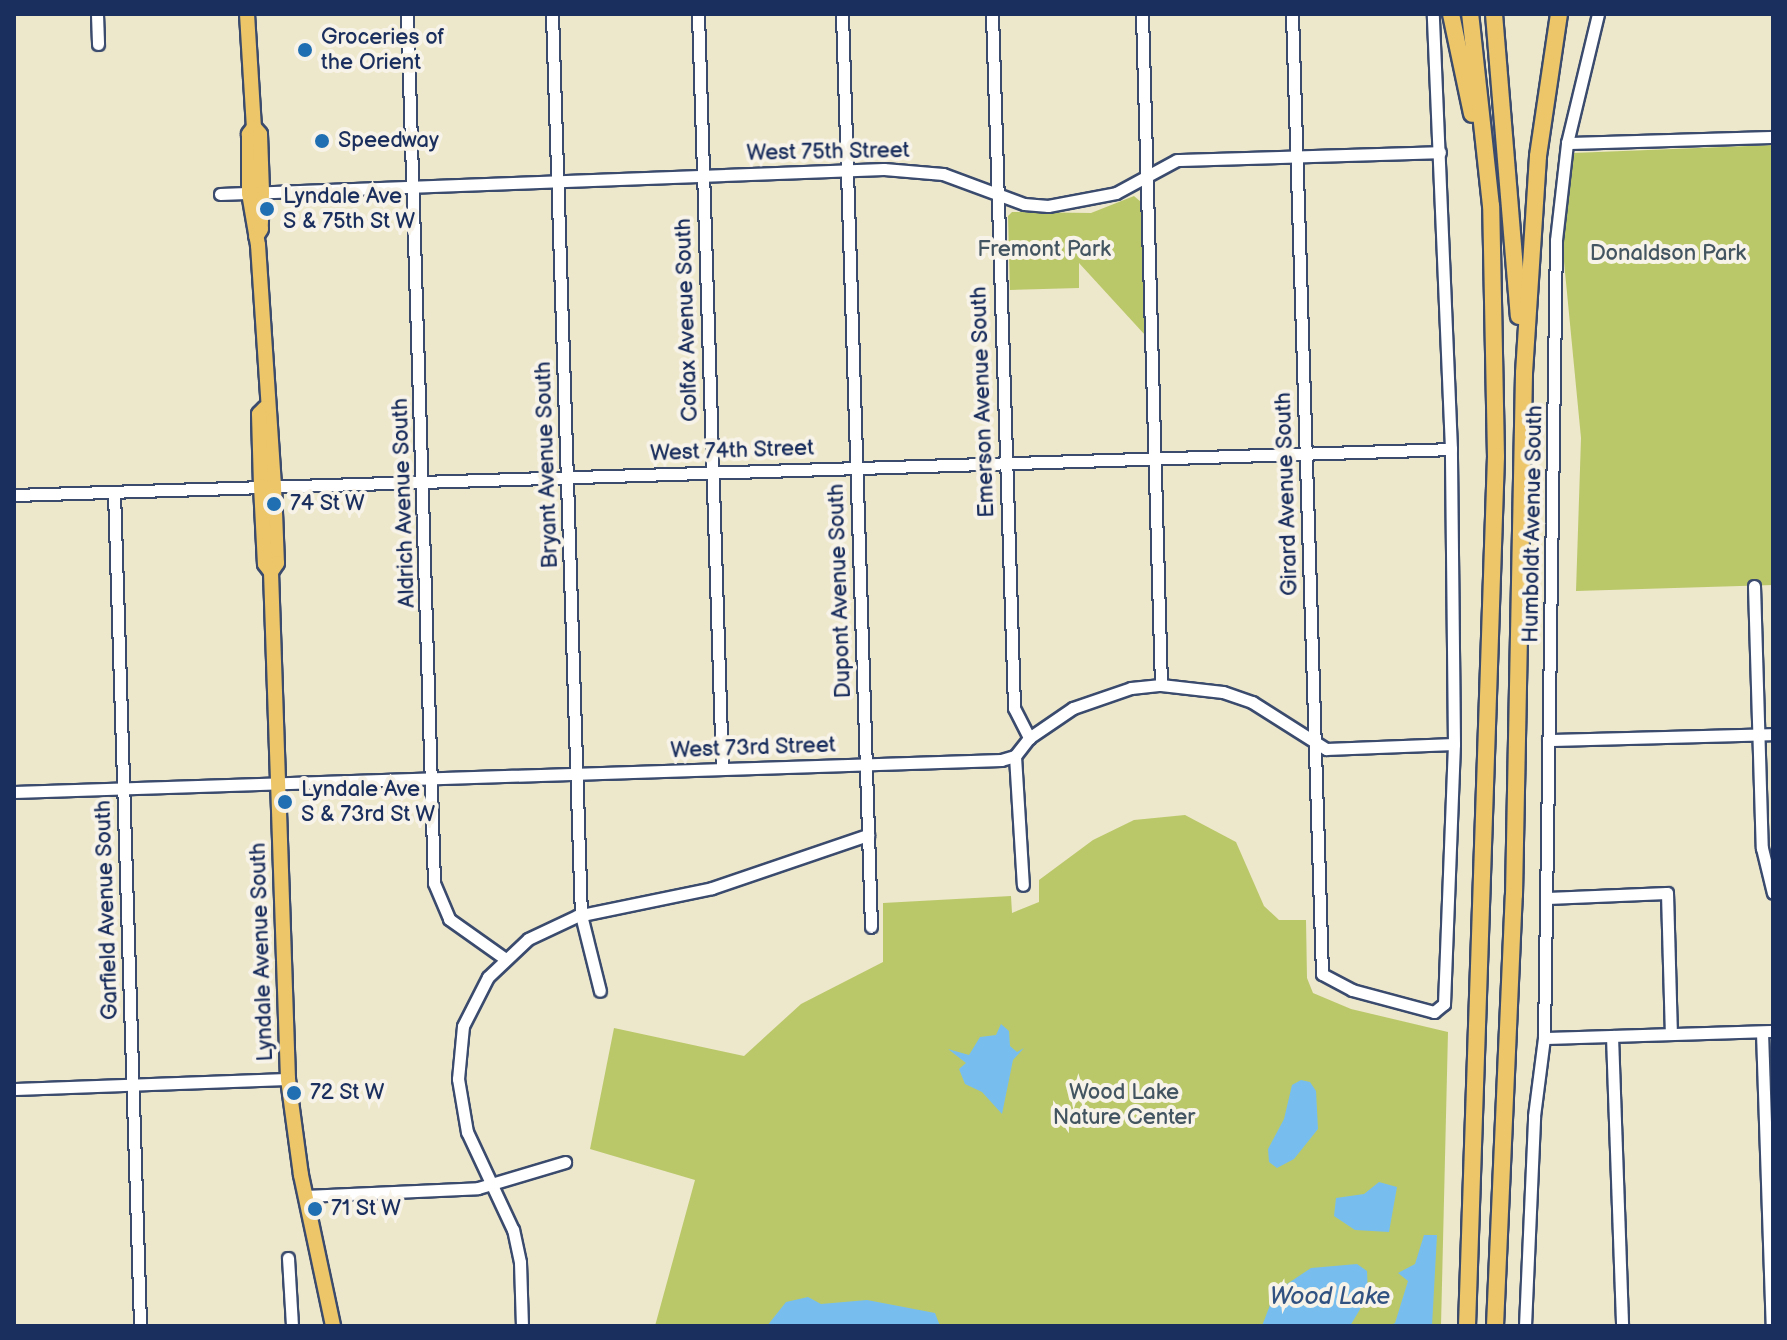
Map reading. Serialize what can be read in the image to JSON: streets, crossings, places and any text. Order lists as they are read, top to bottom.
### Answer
{
  "streets": {
    "main road": ["Lyndale Avenue South"],
    "street": [
      "West 75th Street",
      "Colfax Avenue South",
      "Emerson Avenue South",
      "West 74th Street",
      "Bryant Avenue South",
      "Girard Avenue South",
      "Aldrich Avenue South",
      "Humboldt Avenue South",
      "Dupont Avenue South",
      "West 73rd Street",
      "Garfield Avenue South"
    ]
  },
  "crossings": [
    ["West 75th Street", "Colfax Avenue South"],
    ["West 75th Street", "Emerson Avenue South"],
    ["West 75th Street", "Bryant Avenue South"],
    ["West 75th Street", "Girard Avenue South"],
    ["West 75th Street", "Aldrich Avenue South"],
    ["West 75th Street", "Dupont Avenue South"],
    ["West 75th Street", "Lyndale Avenue South"],
    ["Colfax Avenue South", "West 74th Street"],
    ["Colfax Avenue South", "West 73rd Street"],
    ["Emerson Avenue South", "West 74th Street"],
    ["West 74th Street", "Bryant Avenue South"],
    ["West 74th Street", "Girard Avenue South"],
    ["West 74th Street", "Aldrich Avenue South"],
    ["West 74th Street", "Dupont Avenue South"],
    ["West 74th Street", "Garfield Avenue South"],
    ["West 74th Street", "Lyndale Avenue South"],
    ["Bryant Avenue South", "West 73rd Street"],
    ["Aldrich Avenue South", "West 73rd Street"],
    ["Dupont Avenue South", "West 73rd Street"],
    ["West 73rd Street", "Garfield Avenue South"],
    ["West 73rd Street", "Lyndale Avenue South"]
  ],
  "water": ["Wood Lake"],
  "parks": ["Fremont Park", "Donaldson Park", "Wood Lake Nature Center"],
  "places": [
    "Groceries of the Orient",
    "Speedway",
    "Lyndale Ave S & 75th St W",
    "74 St W",
    "Lyndale Ave S & 73rd St W",
    "72 St W",
    "71 St W"
  ]
}
